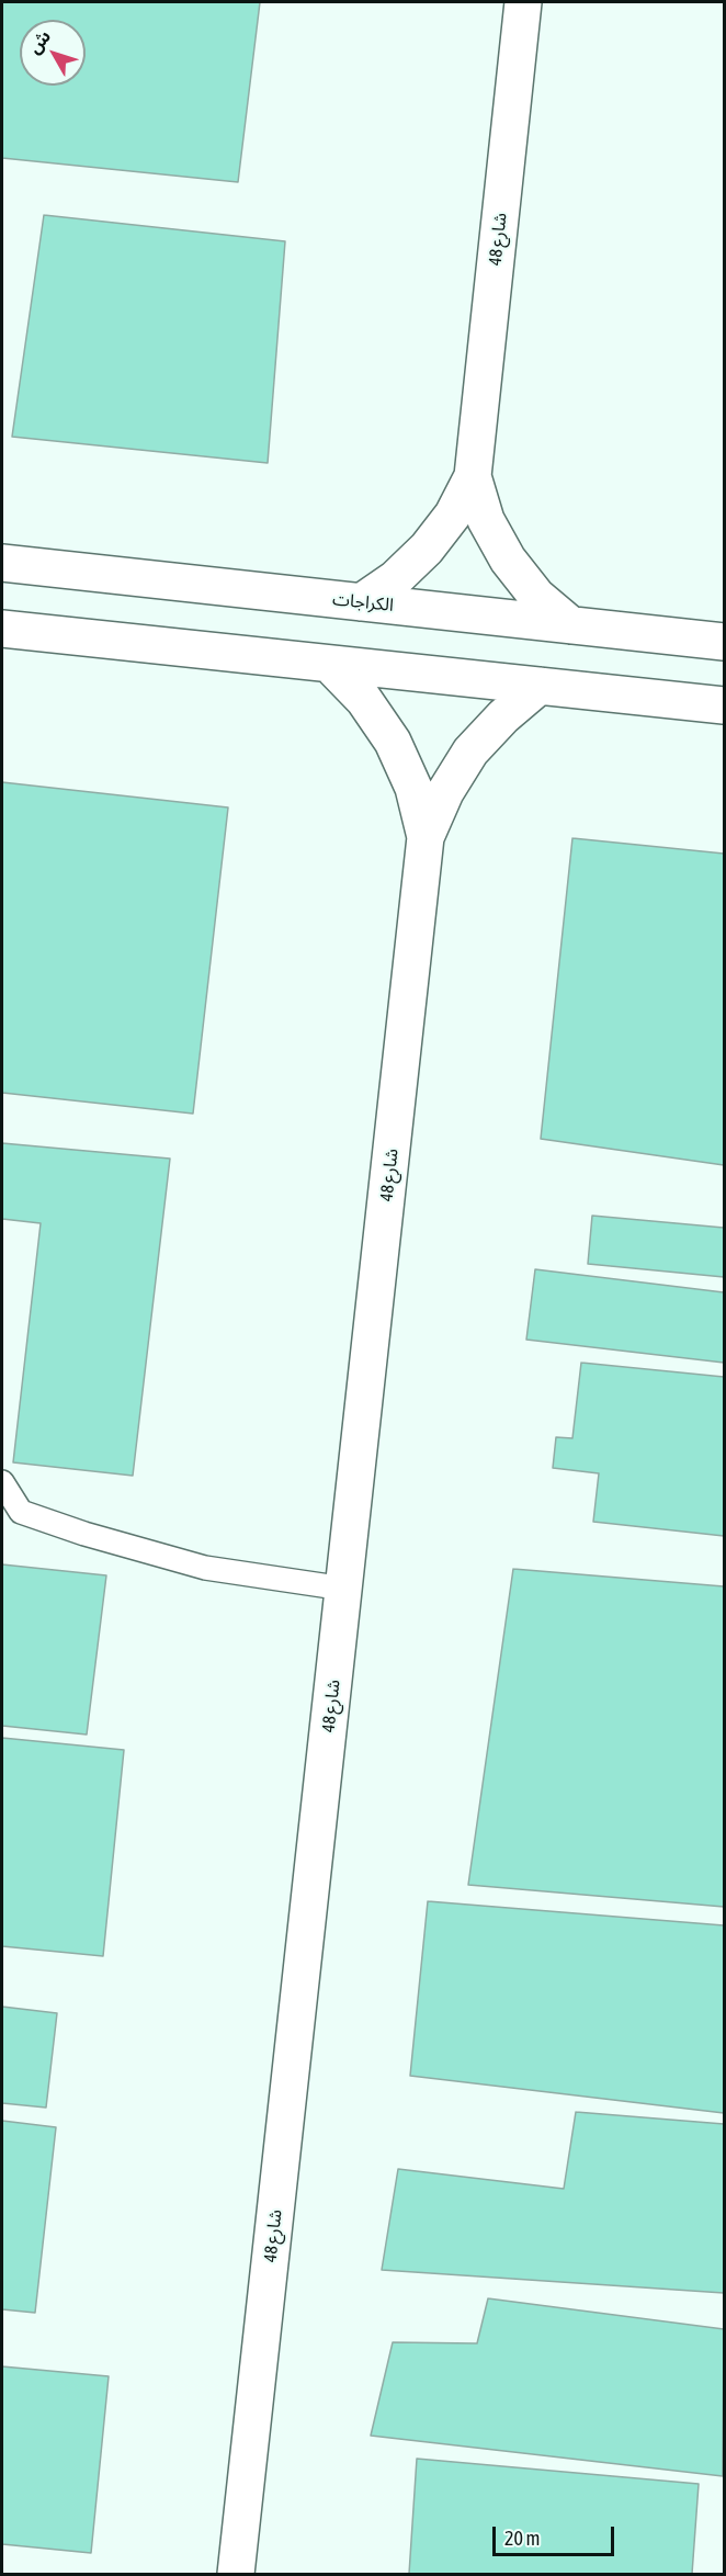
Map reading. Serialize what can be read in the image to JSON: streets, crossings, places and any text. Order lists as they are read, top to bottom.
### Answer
{
  "streets": {
    "street": ["شارع 48", "الكراجات"]
  },
  "crossings": [
    ["شارع 48", "الكراجات"]
  ],
  "scale_bar": "20 m",
  "north": "top left"
}
